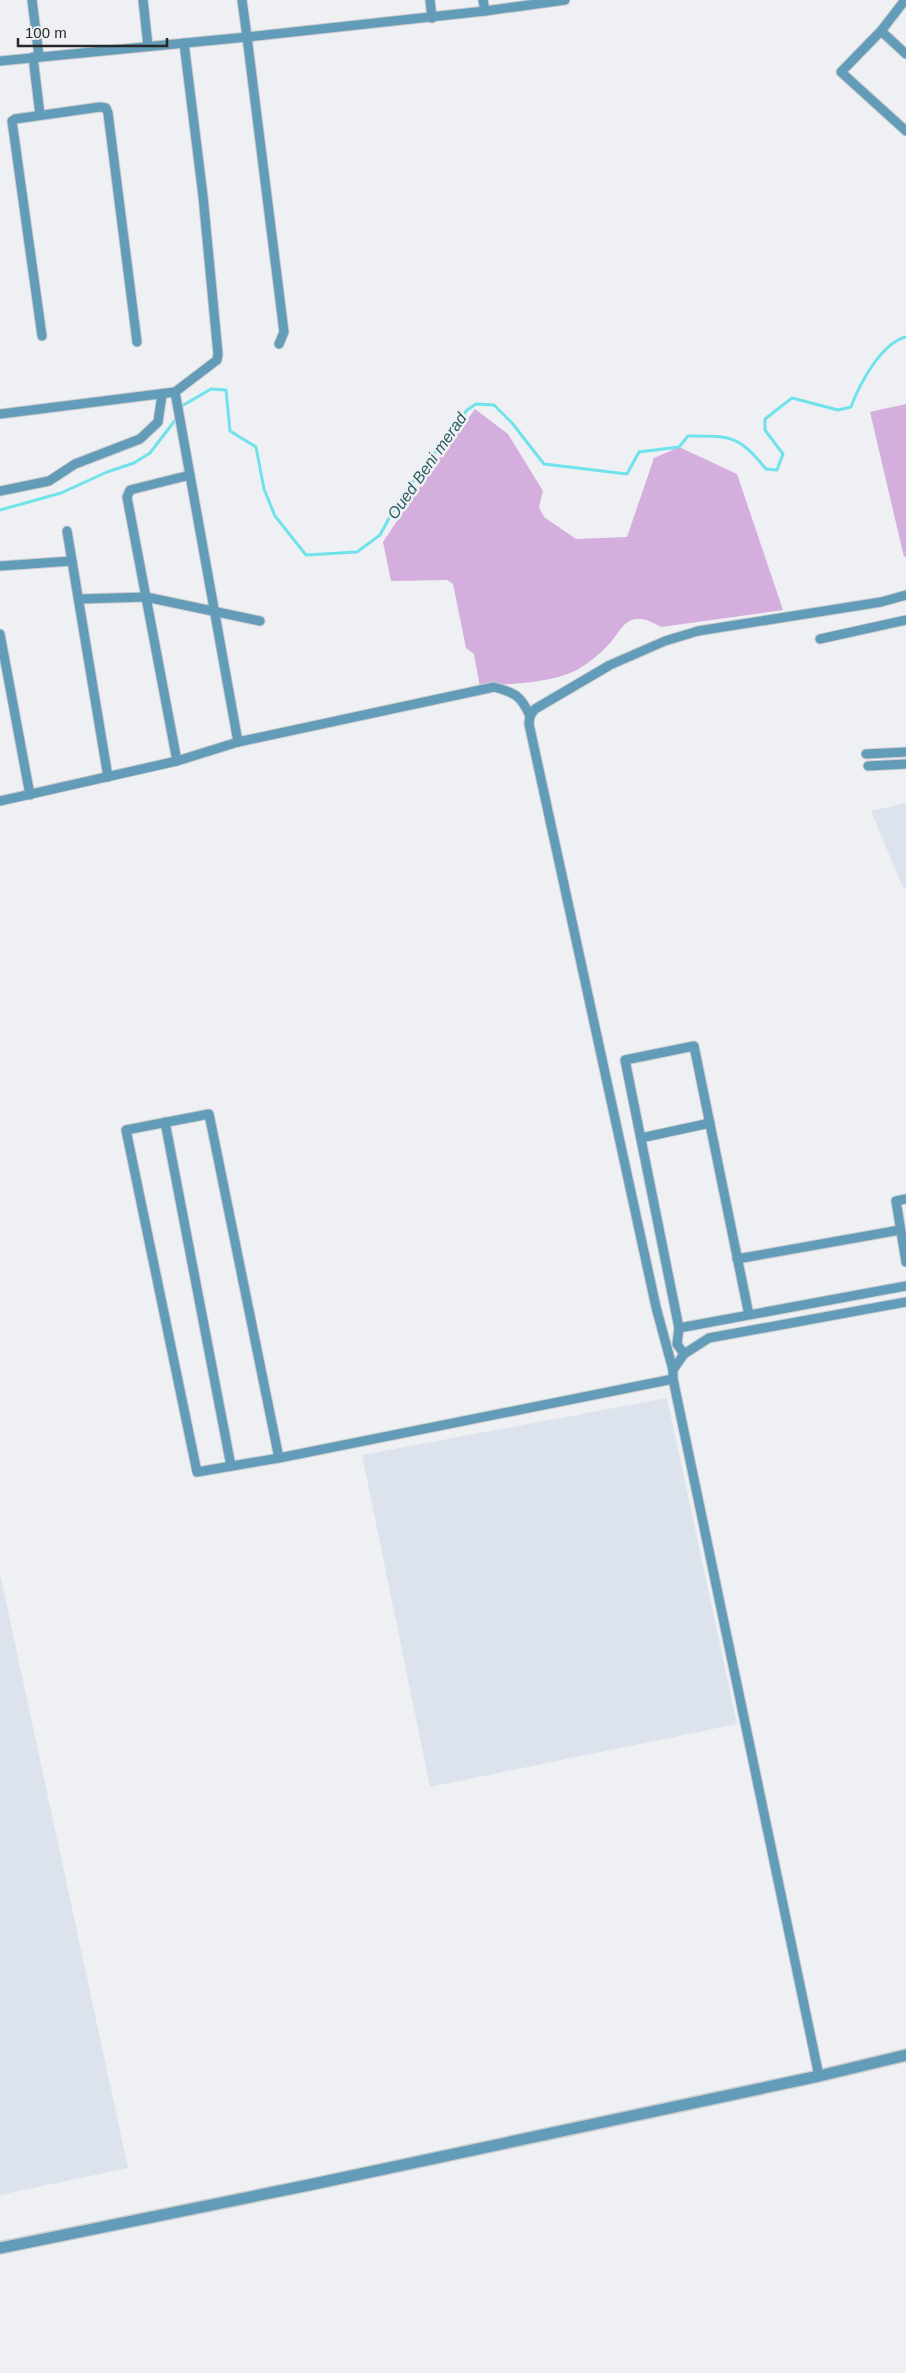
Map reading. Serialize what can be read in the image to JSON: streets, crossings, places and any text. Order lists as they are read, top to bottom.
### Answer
{
  "water": ["Oued Beni merad"],
  "scale_bar": "100 m"
}
